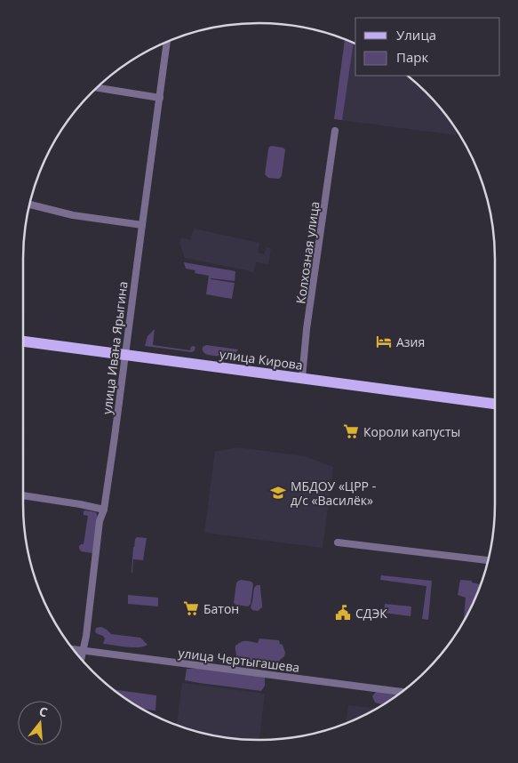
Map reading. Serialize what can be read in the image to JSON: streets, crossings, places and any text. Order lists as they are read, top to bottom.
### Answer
{
  "streets": {
    "main road": ["улица Кирова"],
    "street": ["Колхозная улица", "улица Ивана Ярыгина", "улица Чертыгашева"]
  },
  "crossings": [
    ["Колхозная улица", "улица Кирова"],
    ["улица Ивана Ярыгина", "улица Кирова"],
    ["улица Ивана Ярыгина", "улица Чертыгашева"]
  ],
  "places": {
    "hotel": ["Азия"],
    "supermarket": ["Короли капусты", "Батон"],
    "school or university": ["МБДОУ «ЦРР - д/с «Василёк»"],
    "public building": ["СДЭК"]
  },
  "legend": ["Улица", "Парк"],
  "north": "top"
}
